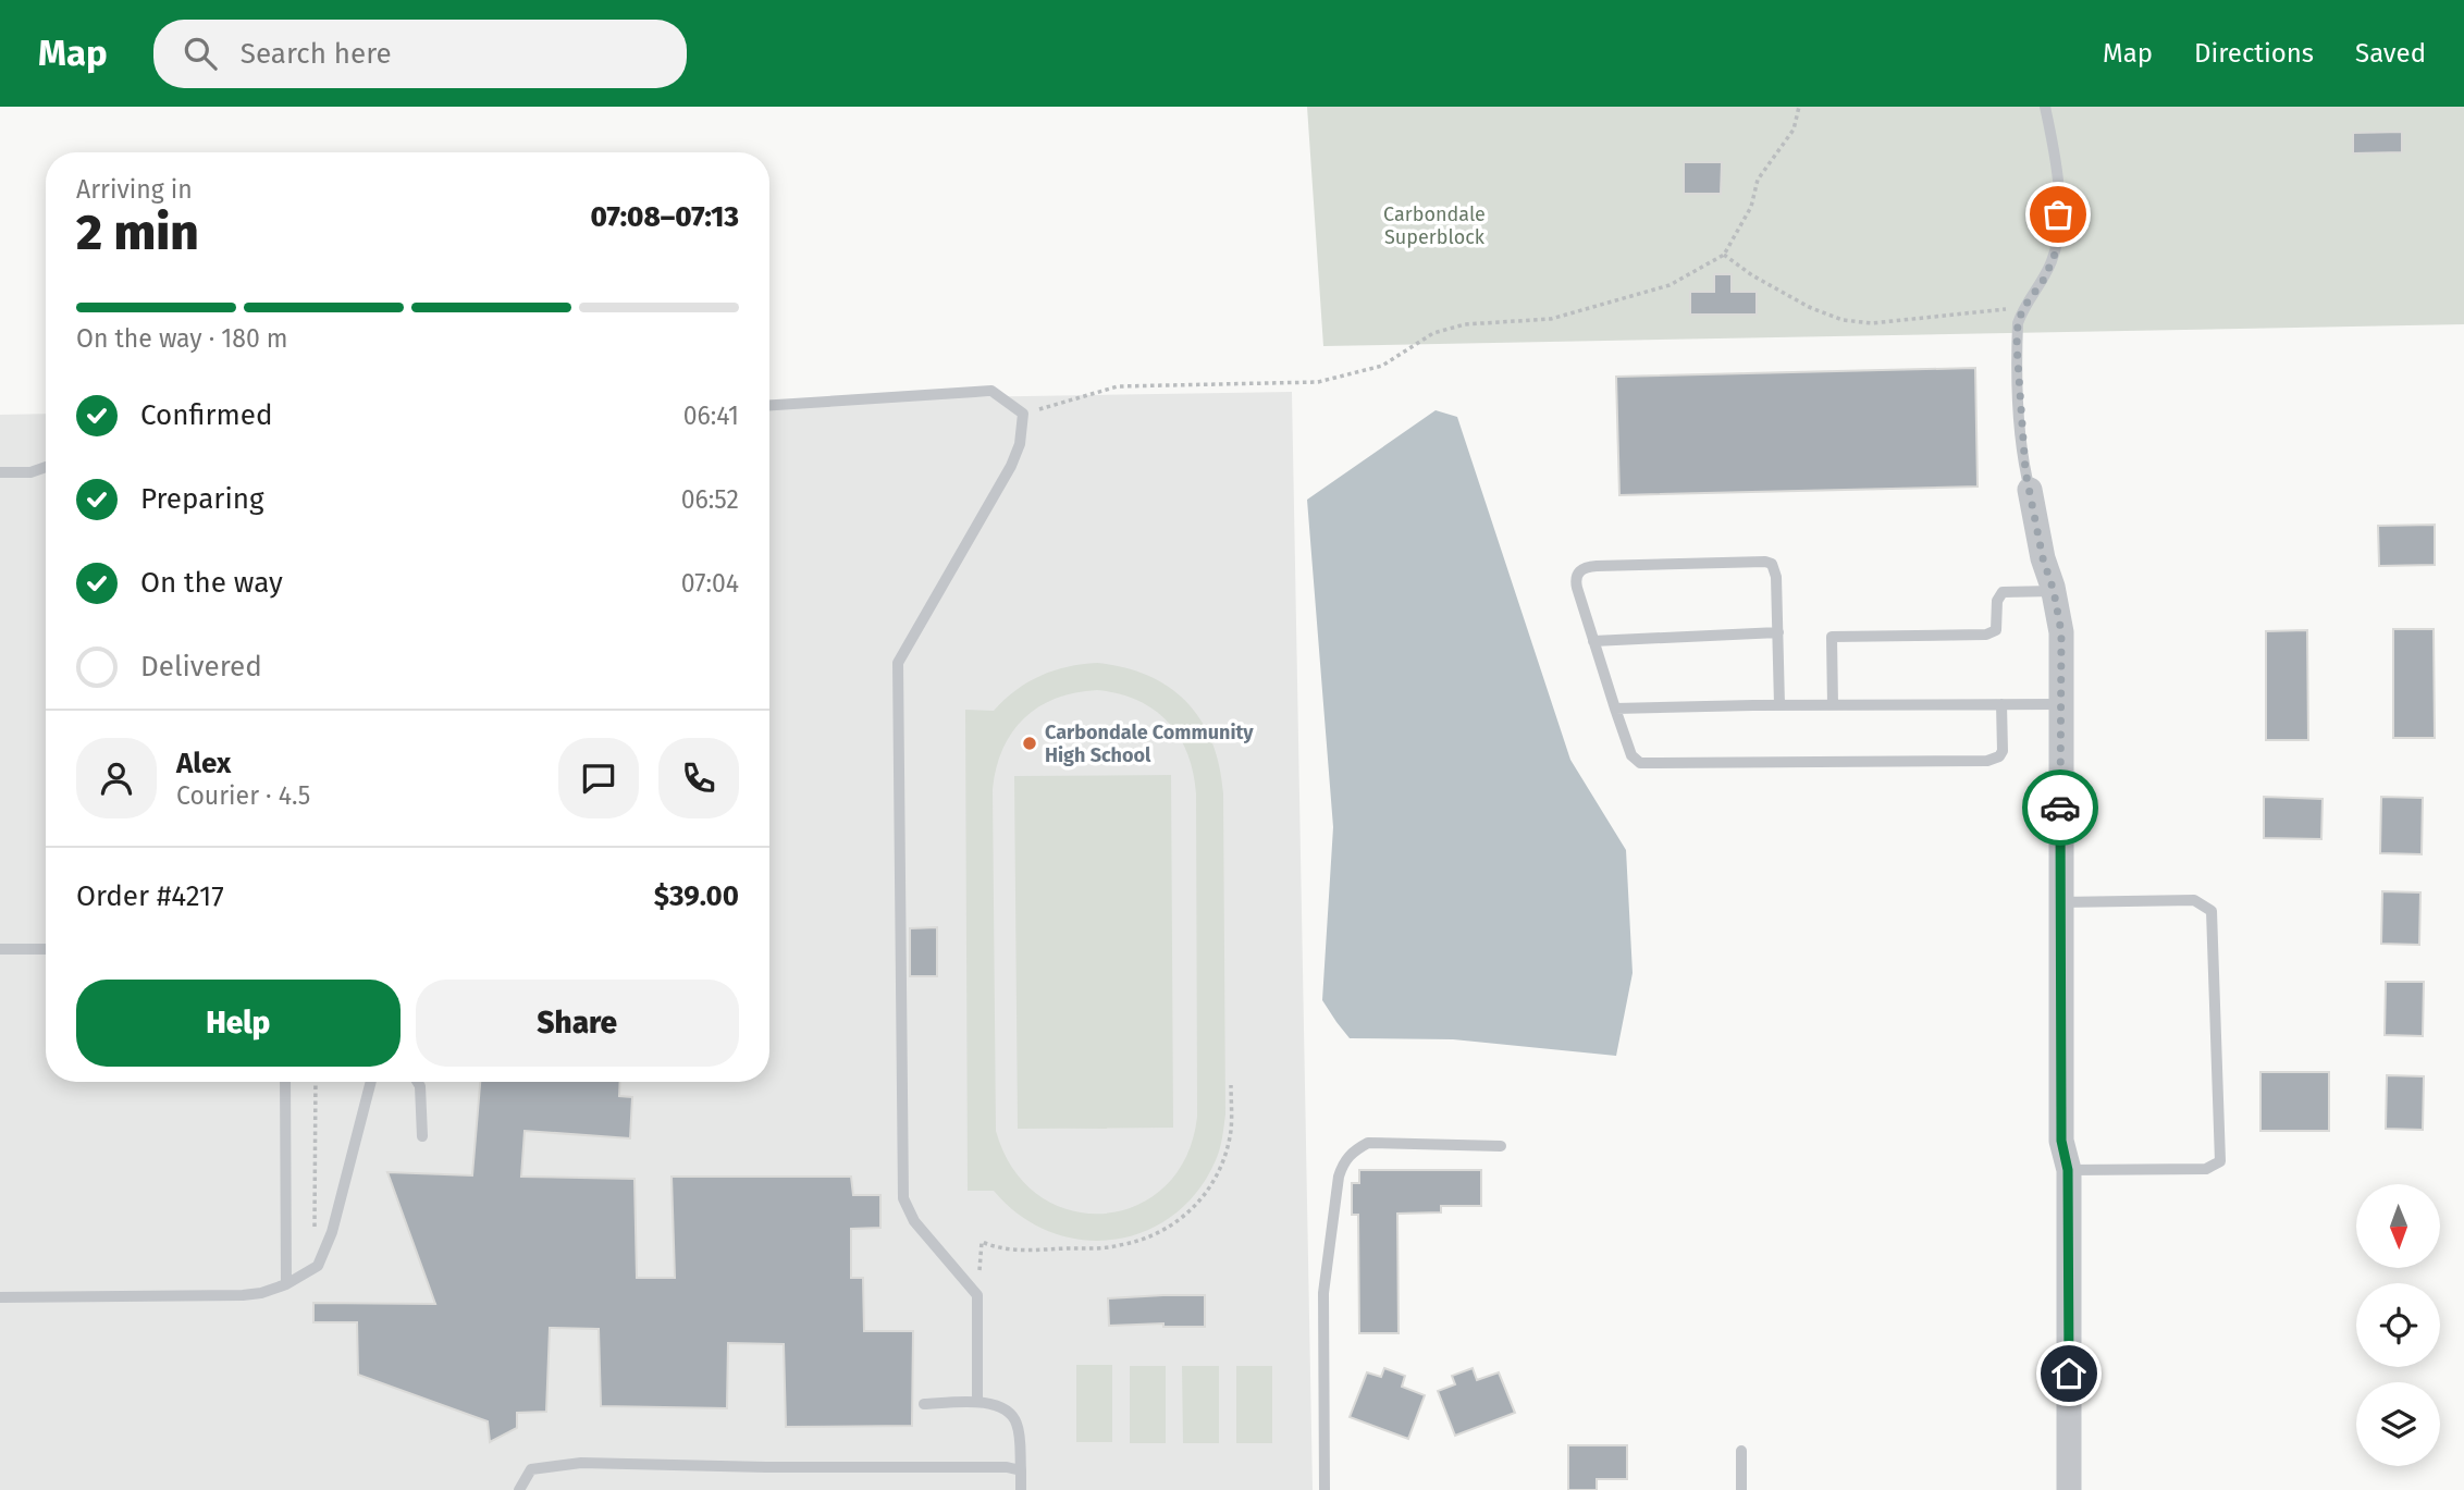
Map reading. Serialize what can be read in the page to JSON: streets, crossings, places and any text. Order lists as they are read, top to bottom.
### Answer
{
  "parks": ["Carbondale Superblock"],
  "places": ["Carbondale Community High School"],
  "north": "bottom",
  "page": {
    "header": "Map",
    "search": "Search here",
    "nav": ["Map", "Directions", "Saved"],
    "heading": ["2 min", "Arriving in", "07:08–07:13"],
    "panel": [
      "Alex",
      "Courier · 4.5",
      "Order #4217",
      "$39.00"
    ],
    "bar": "On the way · 180 m",
    "list": [
      ["Confirmed", "06:41"],
      ["Preparing", "06:52"],
      ["On the way", "07:04"],
      "Delivered"
    ],
    "buttons": ["Help", "Share"]
  }
}
